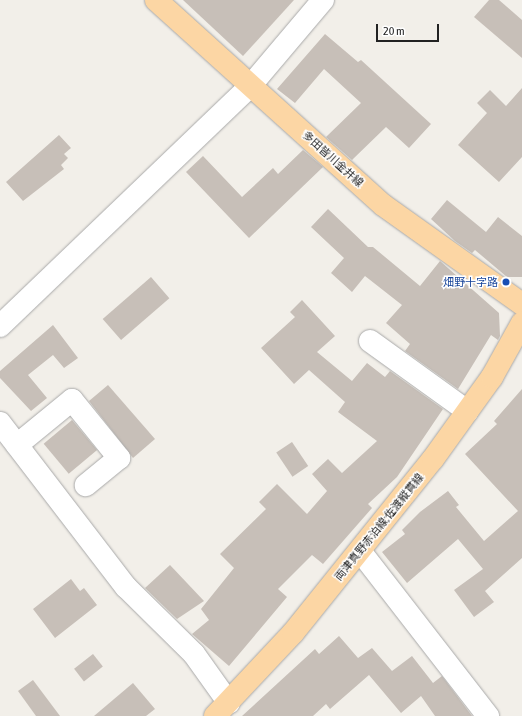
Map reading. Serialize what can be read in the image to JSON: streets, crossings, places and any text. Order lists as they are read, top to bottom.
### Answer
{
  "streets": {
    "main road": ["多田皆川金井線", "両津真野赤泊線;佐渡縦貫線"]
  },
  "places": ["畑野十字路"],
  "scale_bar": "20 m"
}
